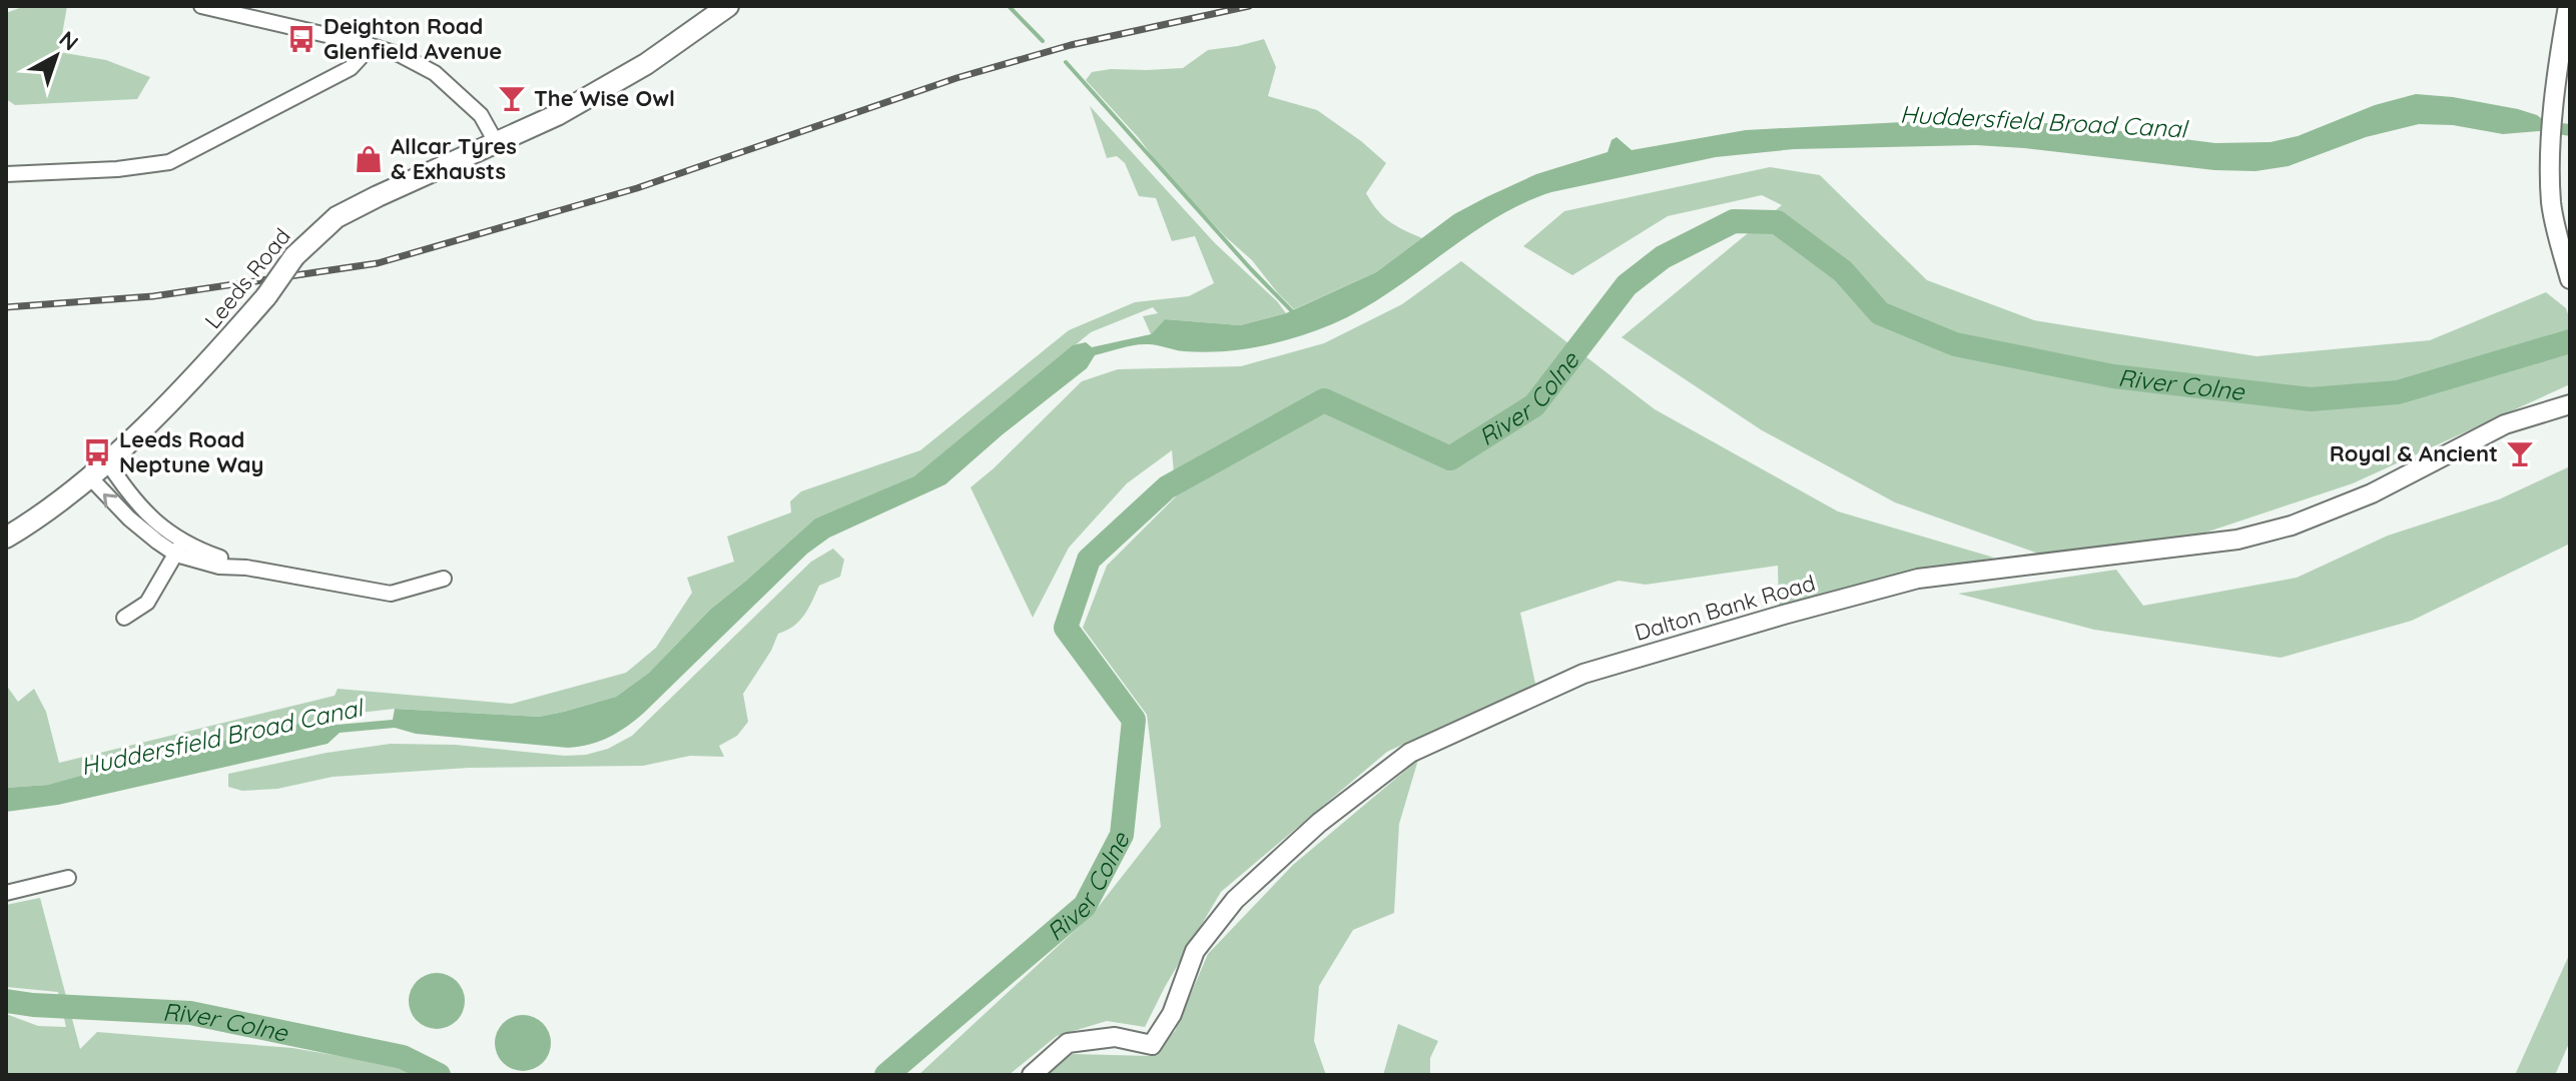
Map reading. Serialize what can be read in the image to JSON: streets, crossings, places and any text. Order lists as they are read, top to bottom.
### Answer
{
  "streets": {
    "main road": ["Leeds Road"],
    "street": ["Dalton Bank Road"]
  },
  "water": ["Huddersfield Broad Canal", "River Colne"],
  "places": {
    "bus stop": ["Deighton Road Glenfield Avenue", "Leeds Road Neptune Way"],
    "bar": ["The Wise Owl", "Royal & Ancient"],
    "shop": ["Allcar Tyres & Exhausts"]
  },
  "north": "top right"
}
